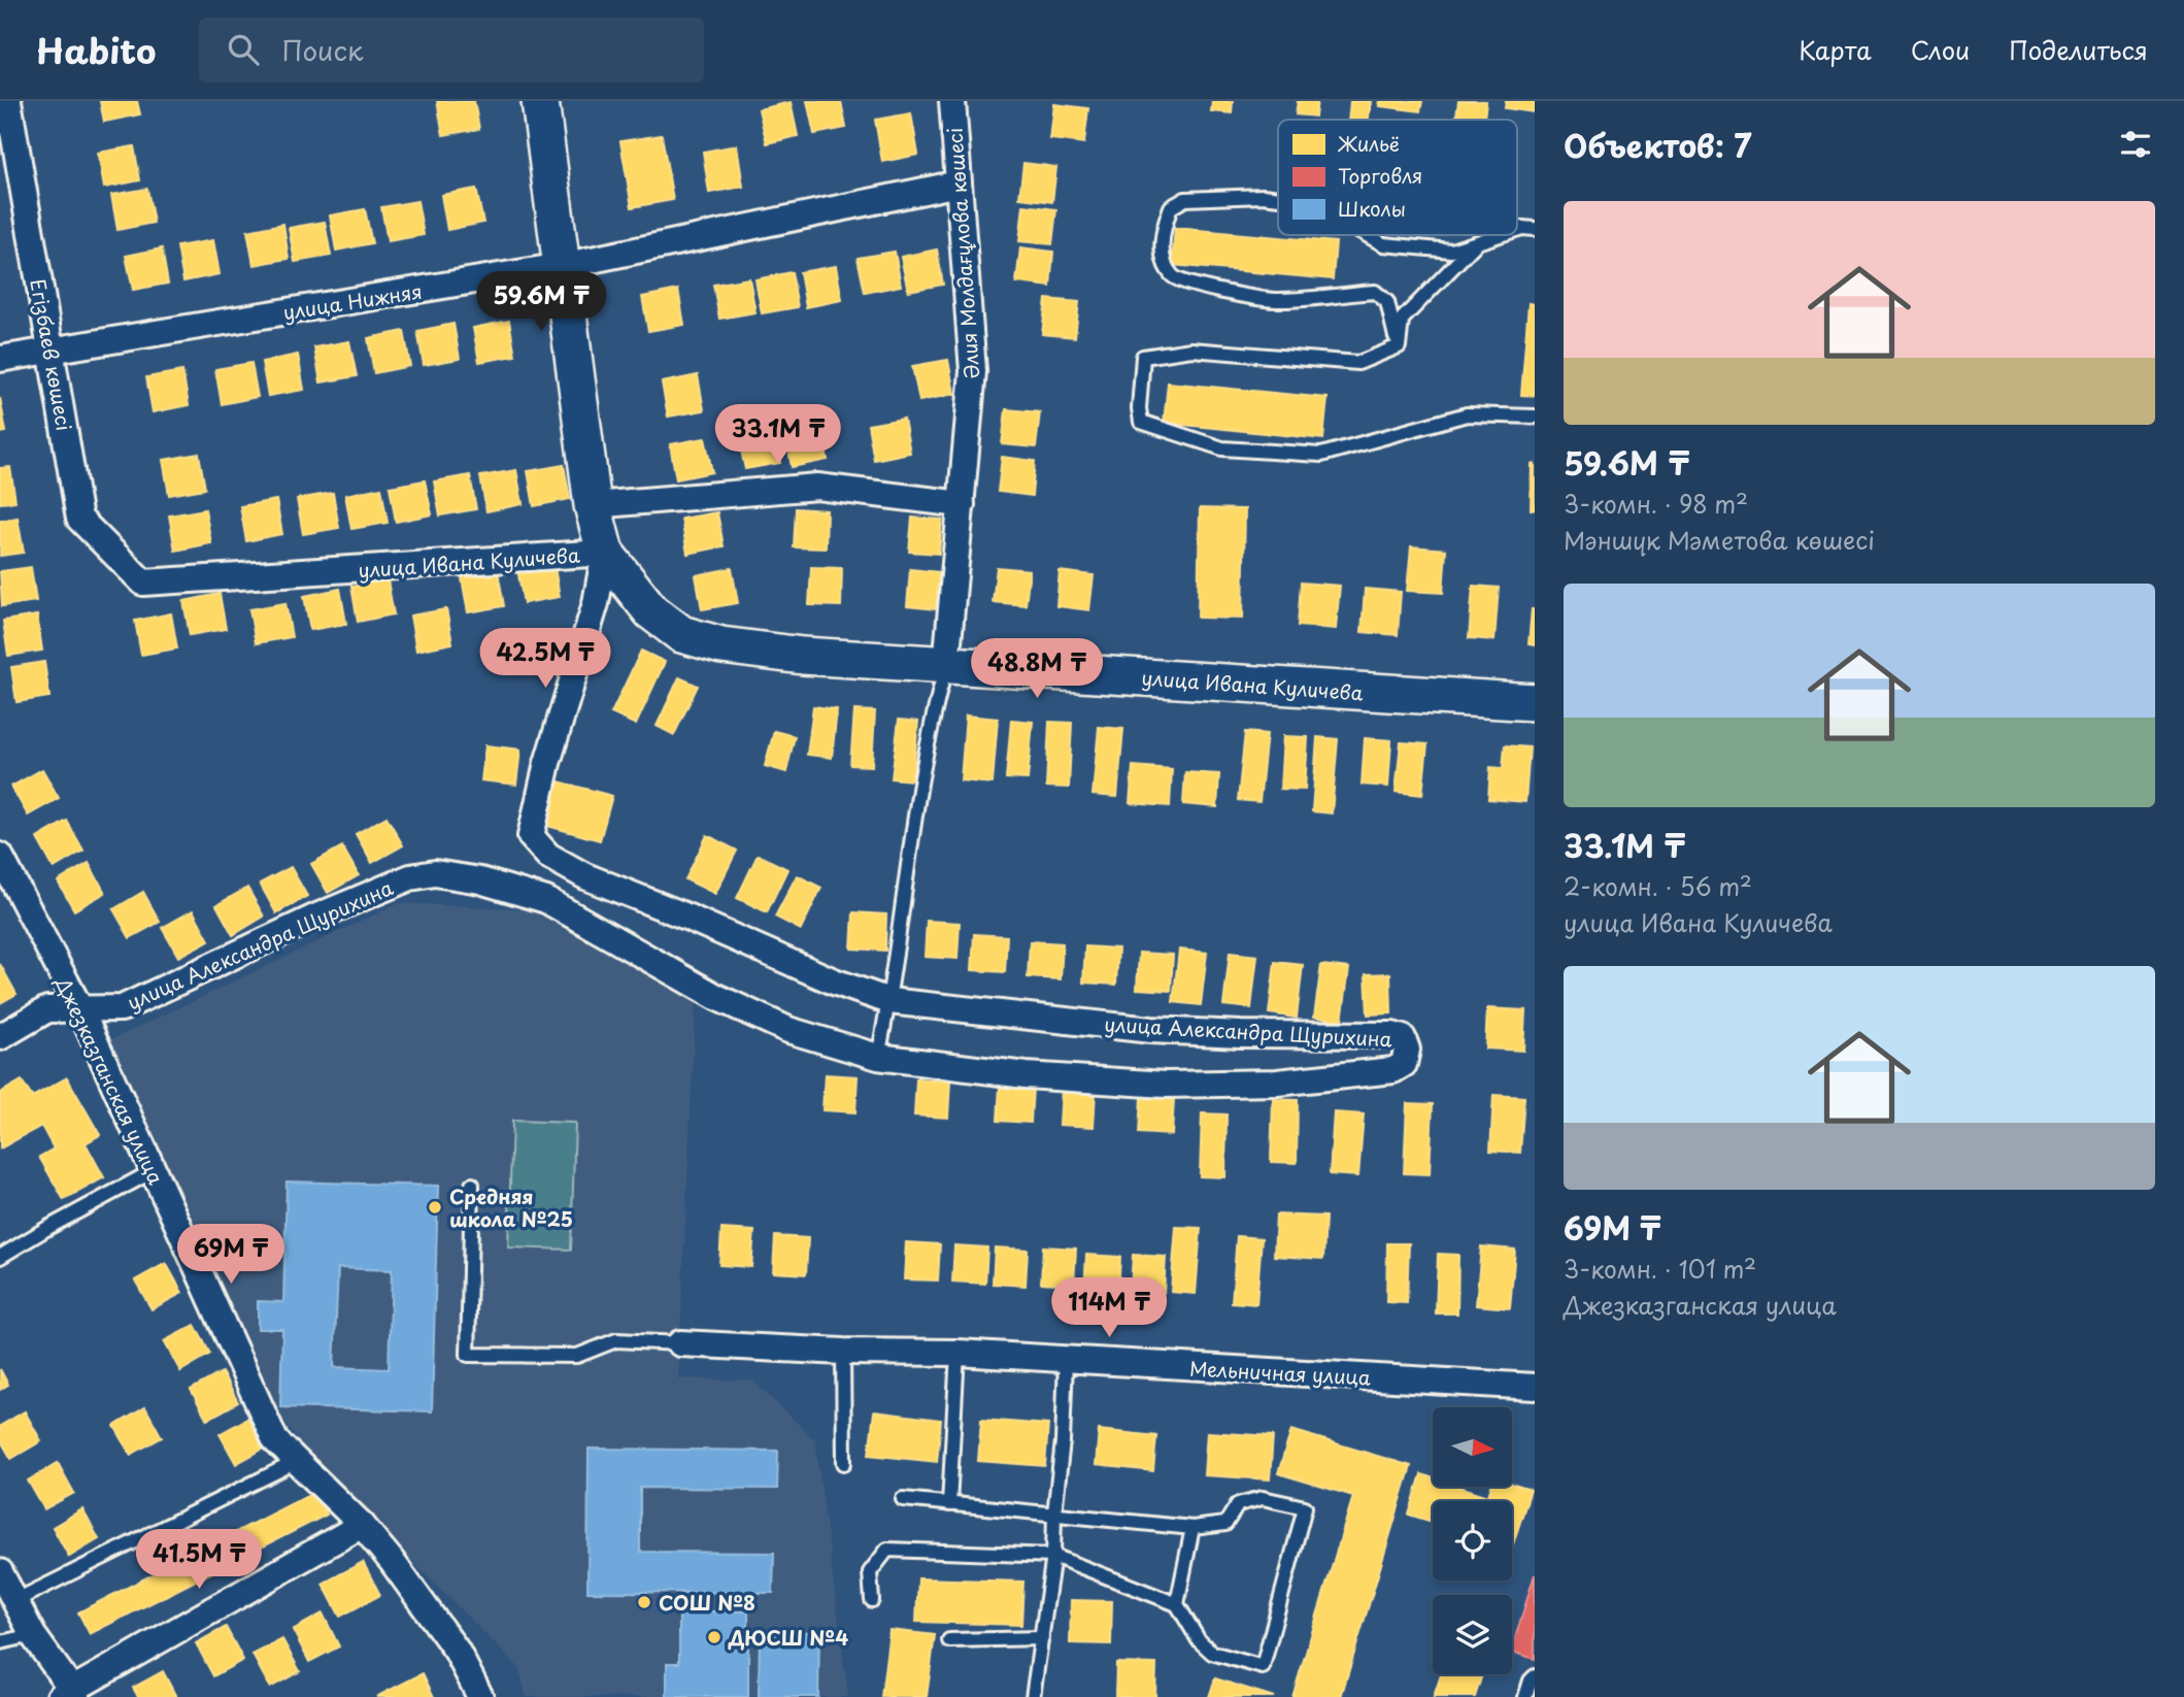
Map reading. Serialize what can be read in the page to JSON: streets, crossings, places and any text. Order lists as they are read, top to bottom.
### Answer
{
  "streets": {
    "street": [
      "Әлия Молдағұлова көшесі",
      "улица Нижняя",
      "Егізбаев көшесі",
      "улица Ивана Куличева",
      "улица Александра Щурихина",
      "Джезказганская улица",
      "Мельничная улица"
    ]
  },
  "crossings": [
    ["Әлия Молдағұлова көшесі", "улица Нижняя"],
    ["Әлия Молдағұлова көшесі", "улица Ивана Куличева"],
    ["улица Нижняя", "Егізбаев көшесі"],
    ["Егізбаев көшесі", "улица Ивана Куличева"],
    ["улица Ивана Куличева", "улица Александра Щурихина"],
    ["улица Александра Щурихина", "Джезказганская улица"]
  ],
  "places": ["Средняя школа №25", "СОШ №8", "ДЮСШ №4"],
  "legend": ["Жильё", "Торговля", "Школы"],
  "north": "right",
  "page": {
    "header": "Habito",
    "search": "Поиск",
    "nav": ["Карта", "Слои", "Поделиться"],
    "heading": "Объектов: 7",
    "list": [
      {
        "name": "59.6M ₸",
        "note": "3-комн. · 98 m² · Мәншүк Мәметова көшесі"
      },
      {
        "name": "33.1M ₸",
        "note": "2-комн. · 56 m² · улица Ивана Куличева"
      },
      {
        "name": "69M ₸",
        "note": "3-комн. · 101 m² · Джезказганская улица"
      }
    ],
    "price": [
      "59.6M ₸",
      "33.1M ₸",
      "42.5M ₸",
      "48.8M ₸",
      "69M ₸",
      "114M ₸",
      "41.5M ₸"
    ]
  }
}
